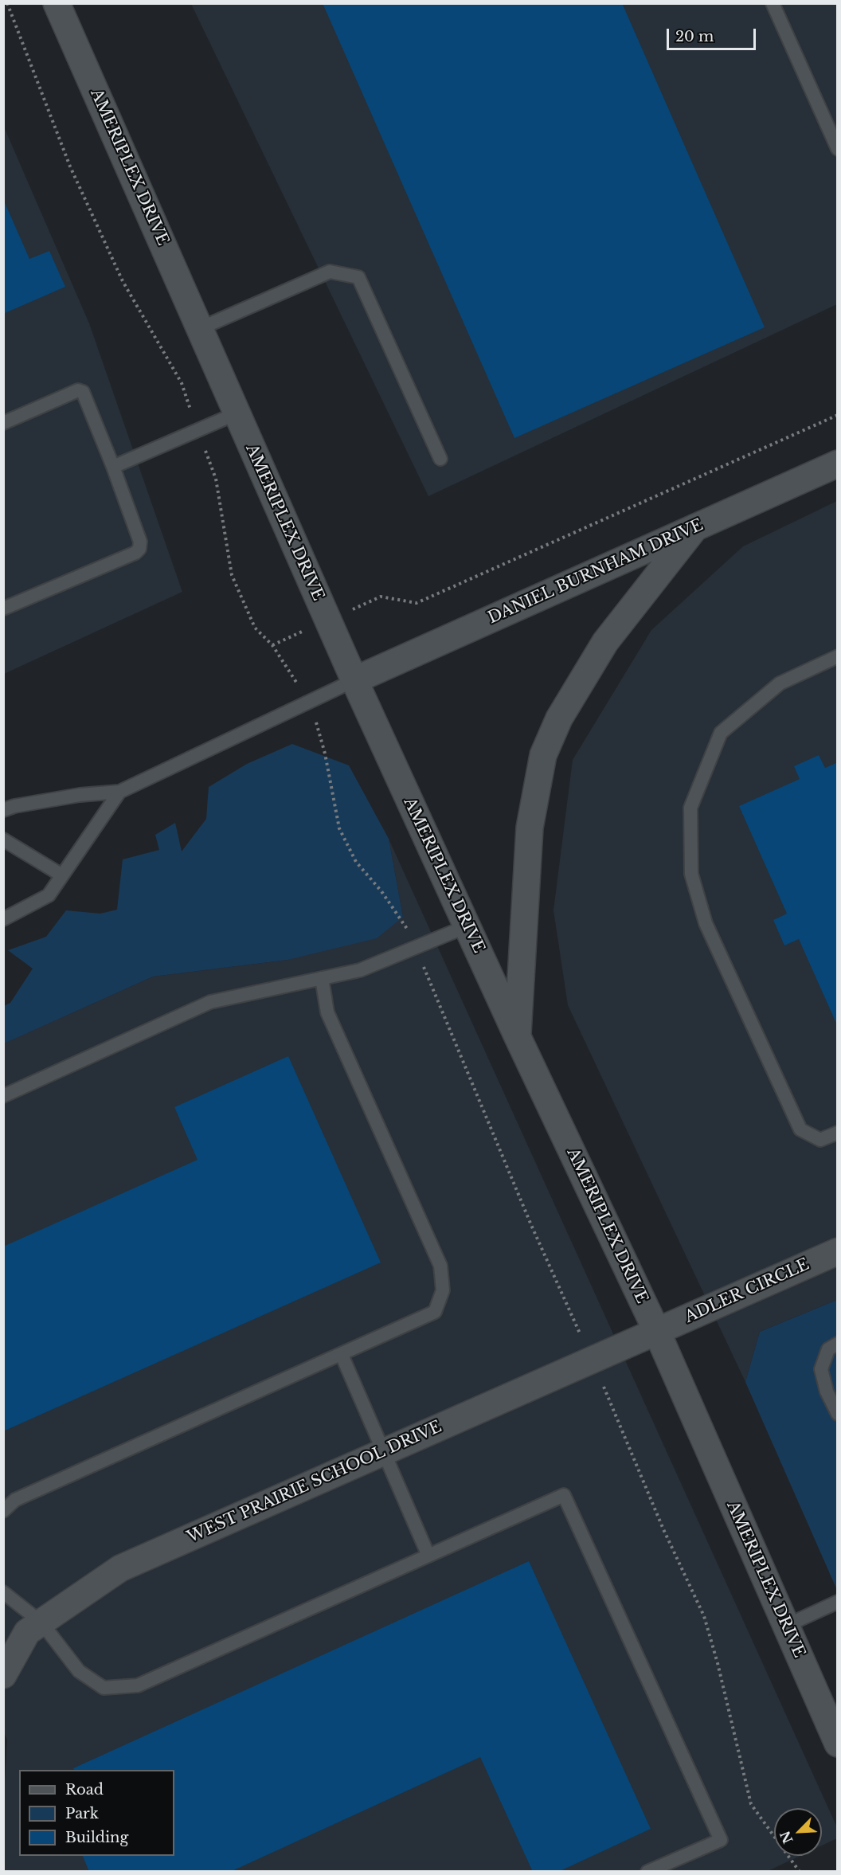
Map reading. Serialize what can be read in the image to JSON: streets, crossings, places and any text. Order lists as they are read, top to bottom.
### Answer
{
  "streets": {
    "street": [
      "AMERIPLEX DRIVE",
      "DANIEL BURNHAM DRIVE",
      "ADLER CIRCLE",
      "WEST PRAIRIE SCHOOL DRIVE"
    ]
  },
  "crossings": [
    ["AMERIPLEX DRIVE", "DANIEL BURNHAM DRIVE"],
    ["AMERIPLEX DRIVE", "ADLER CIRCLE"],
    ["AMERIPLEX DRIVE", "WEST PRAIRIE SCHOOL DRIVE"],
    ["ADLER CIRCLE", "WEST PRAIRIE SCHOOL DRIVE"]
  ],
  "legend": ["Road", "Park", "Building"],
  "scale_bar": "20 m",
  "north": "bottom left"
}
